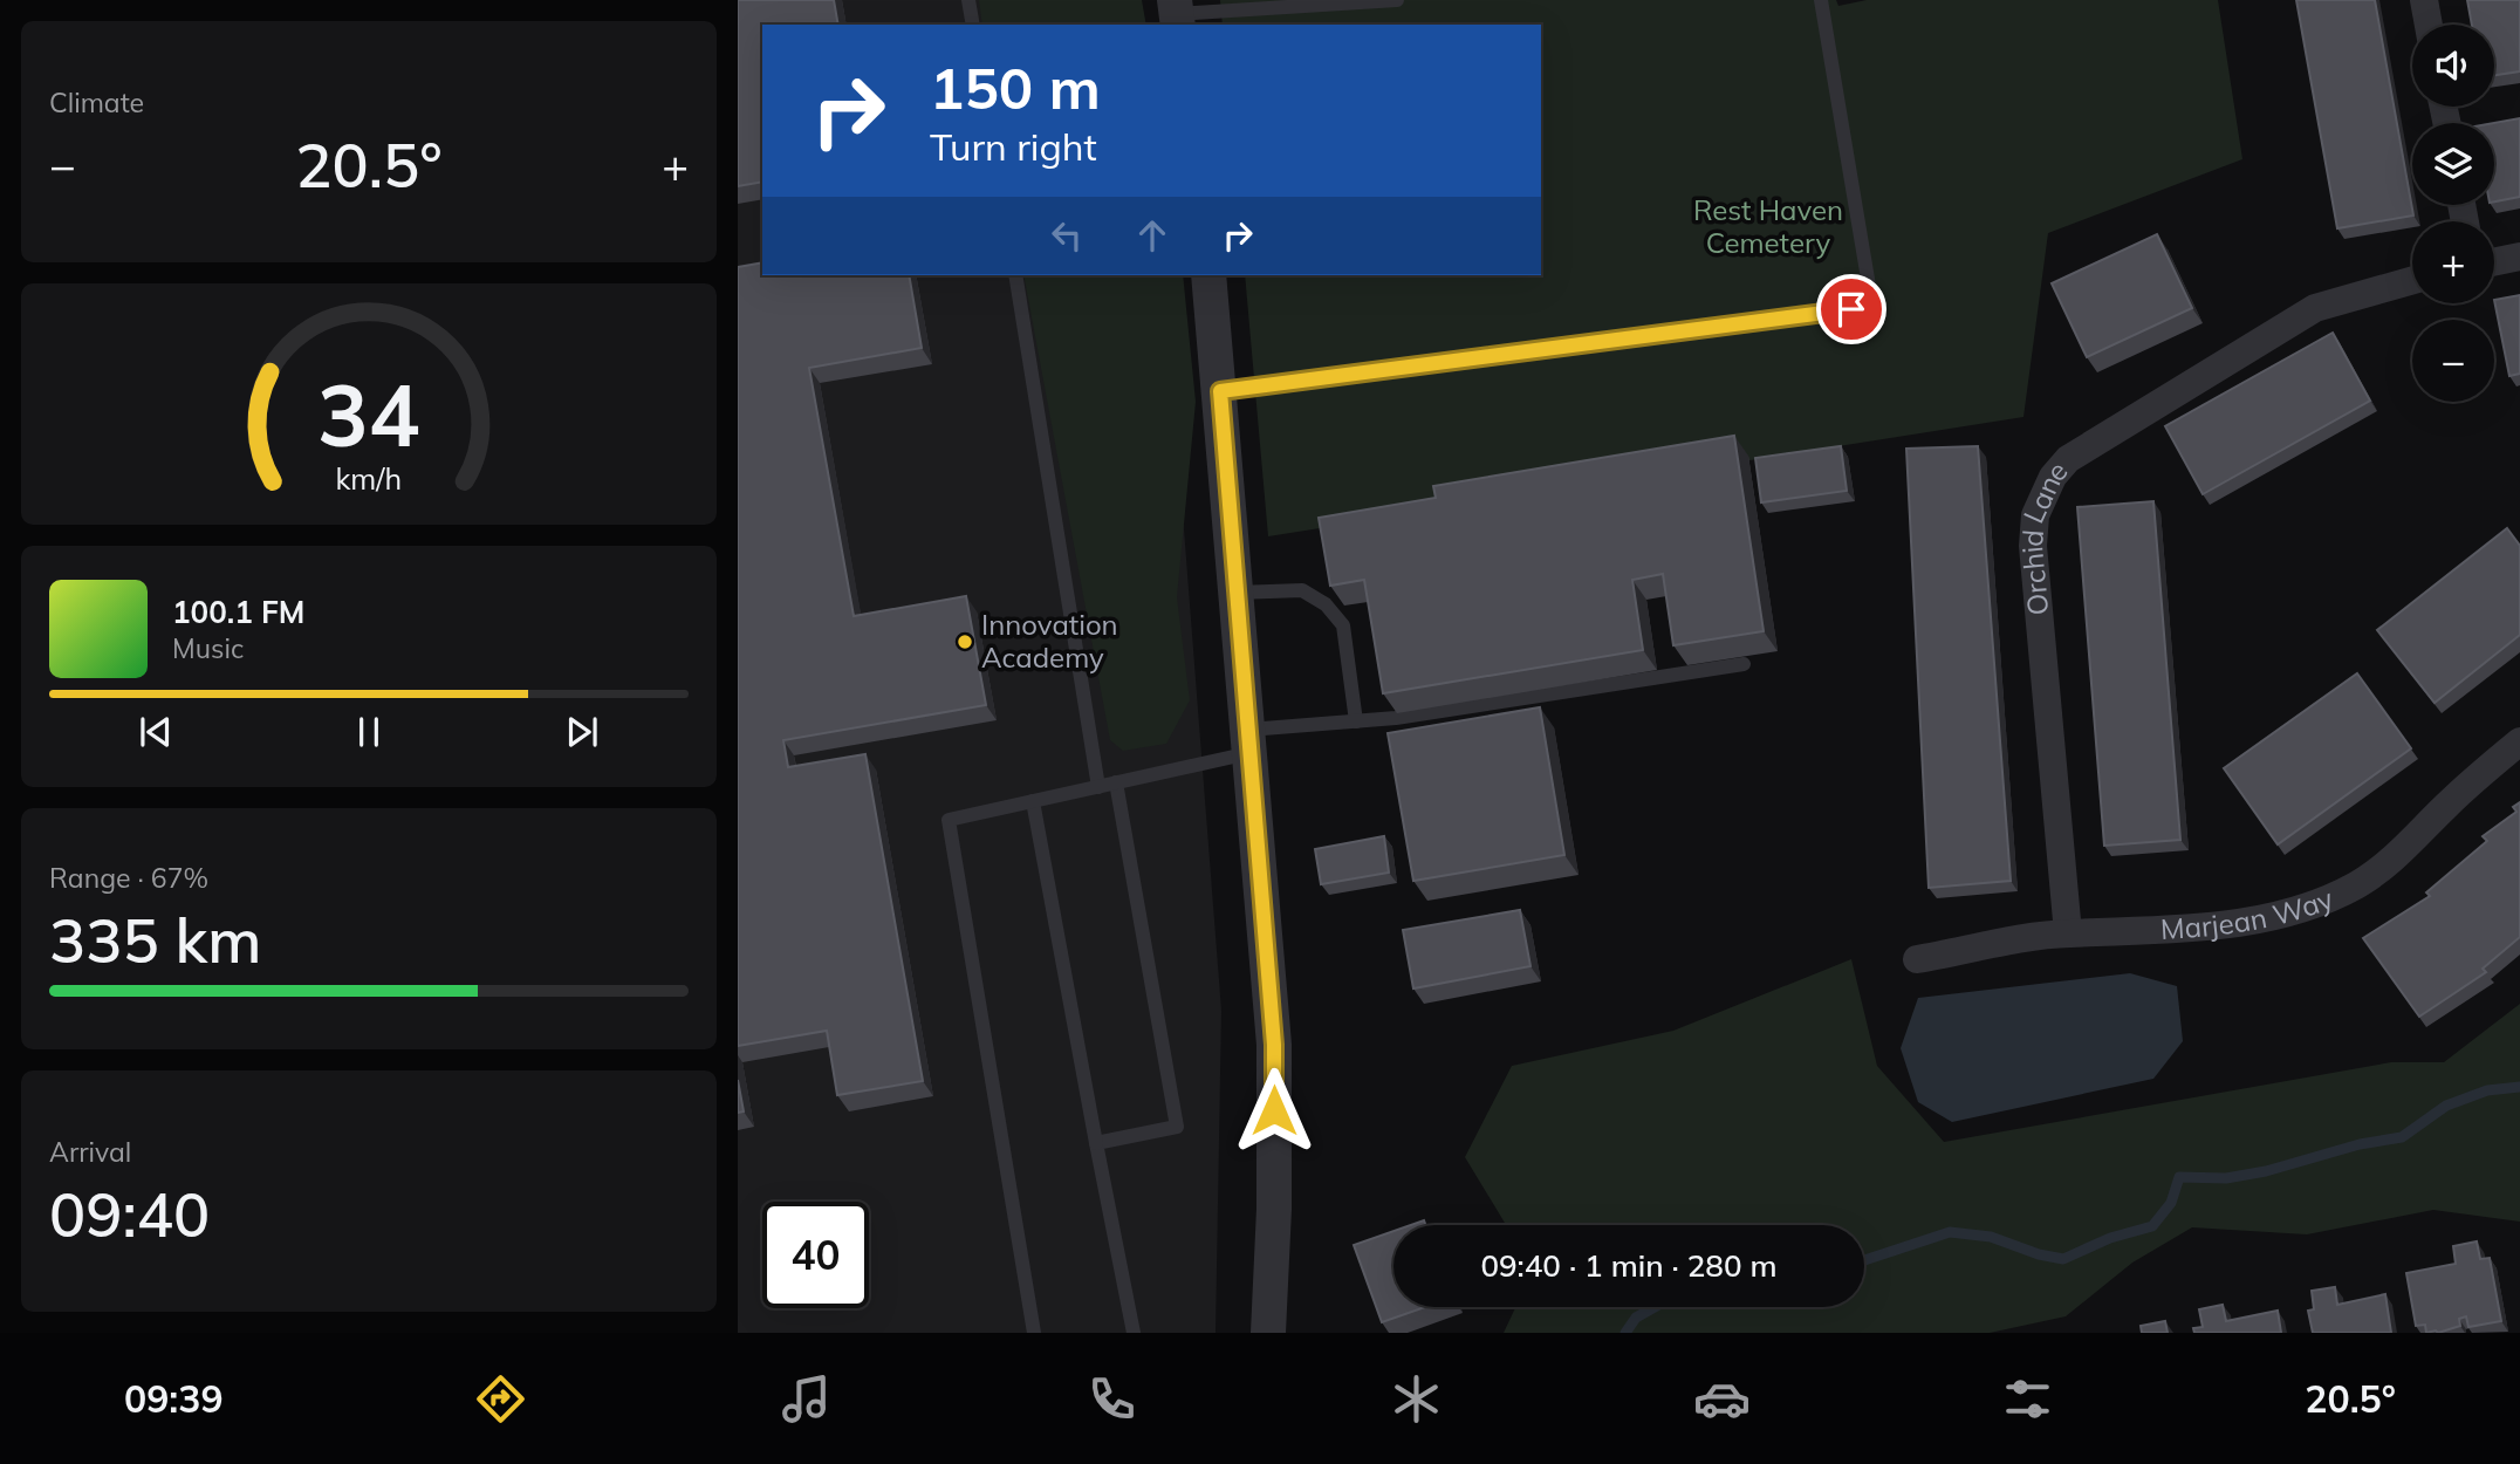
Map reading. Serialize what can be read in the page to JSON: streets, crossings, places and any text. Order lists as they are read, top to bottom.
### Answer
{
  "streets": {
    "street": ["Orchid Lane", "Marjean Way"]
  },
  "crossings": [
    ["Orchid Lane", "Marjean Way"]
  ],
  "parks": ["Rest Haven Cemetery"],
  "places": ["Innovation Academy"],
  "page": {
    "tile": [
      "Climate",
      ["Range · 67%", "335 km"],
      ["Arrival", "09:40"]
    ],
    "map_buttons": ["+", "−"],
    "turn": ["150 m", "Turn right"],
    "heat": ["−", "20.5°", "+"],
    "song": ["100.1 FM", "Music"],
    "limit": "40",
    "trip": "09:40 · 1 min · 280 m",
    "tabs": ["09:39", "20.5°"],
    "gauge": ["34", "km/h"]
  }
}
